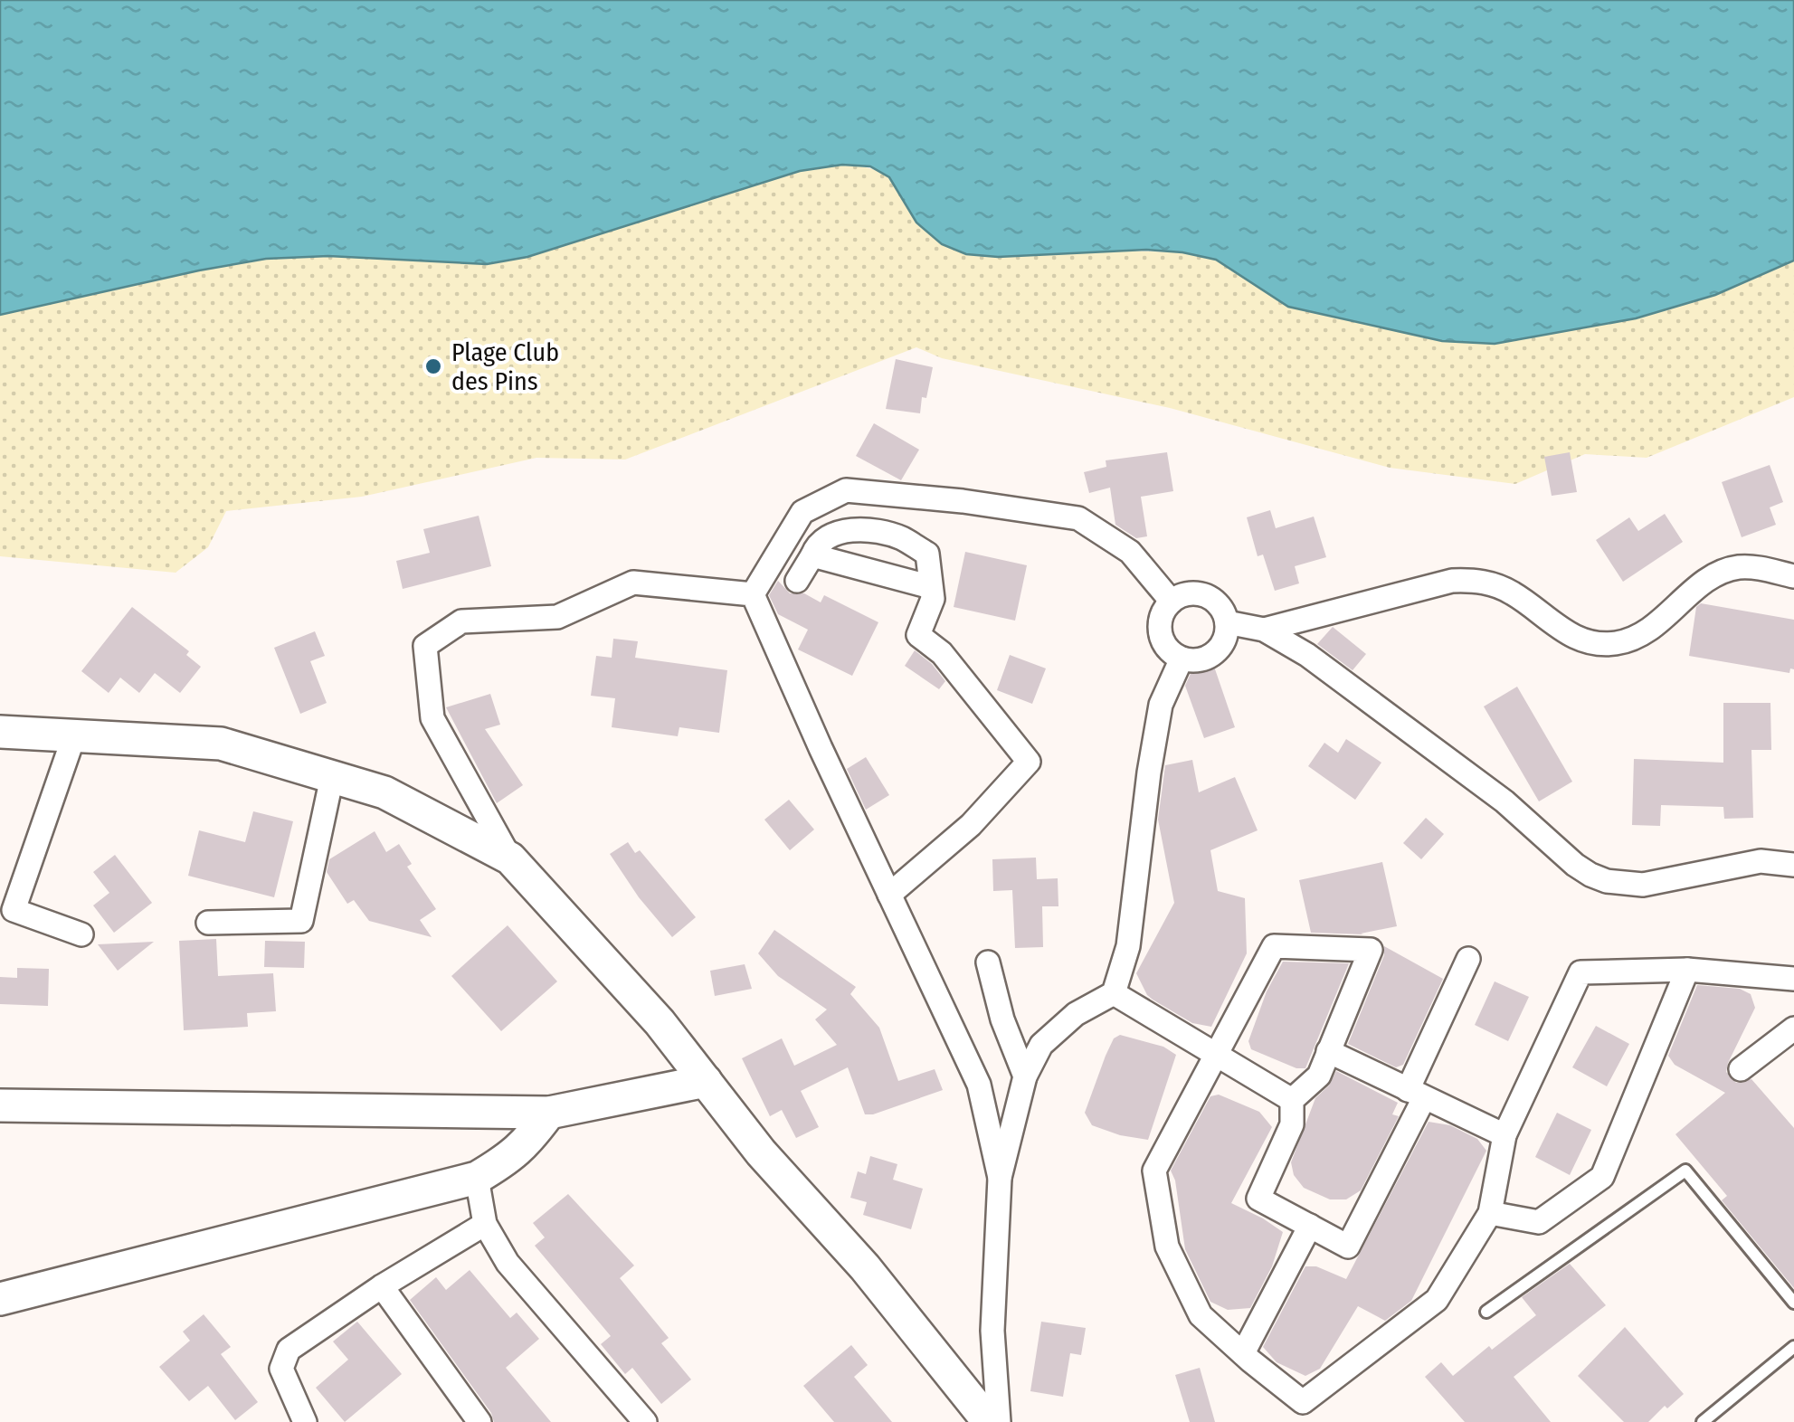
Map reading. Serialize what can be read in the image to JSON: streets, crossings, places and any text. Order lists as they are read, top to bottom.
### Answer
{
  "places": ["Plage Club des Pins"]
}
